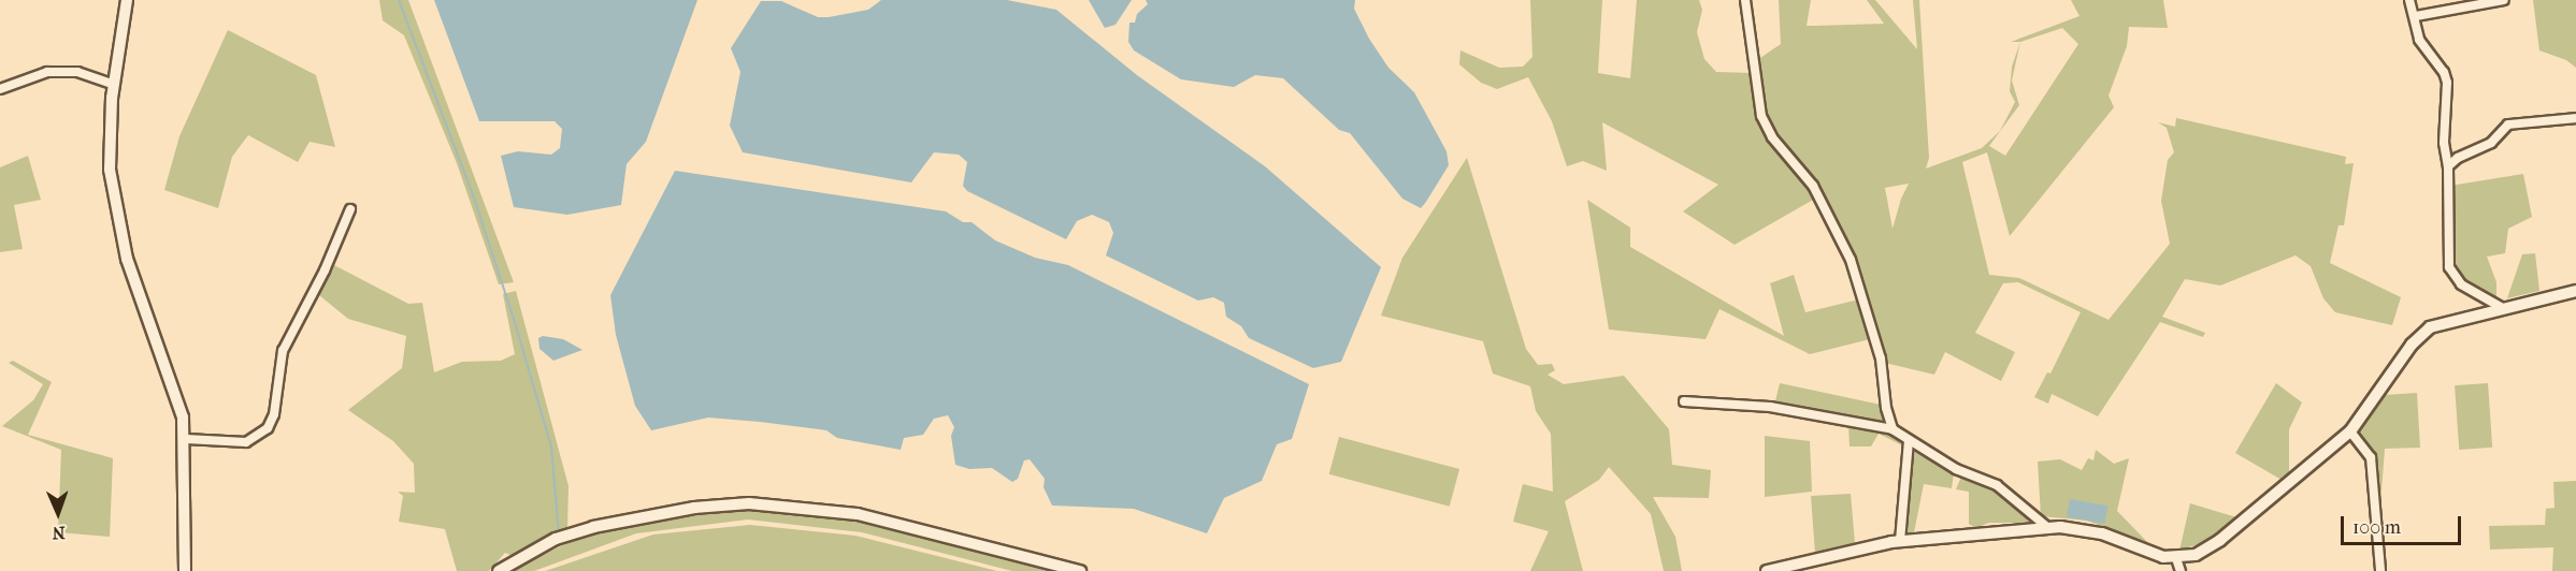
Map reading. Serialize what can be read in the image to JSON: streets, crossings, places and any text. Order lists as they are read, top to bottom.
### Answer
{
  "scale_bar": "100 m",
  "north": "bottom"
}
